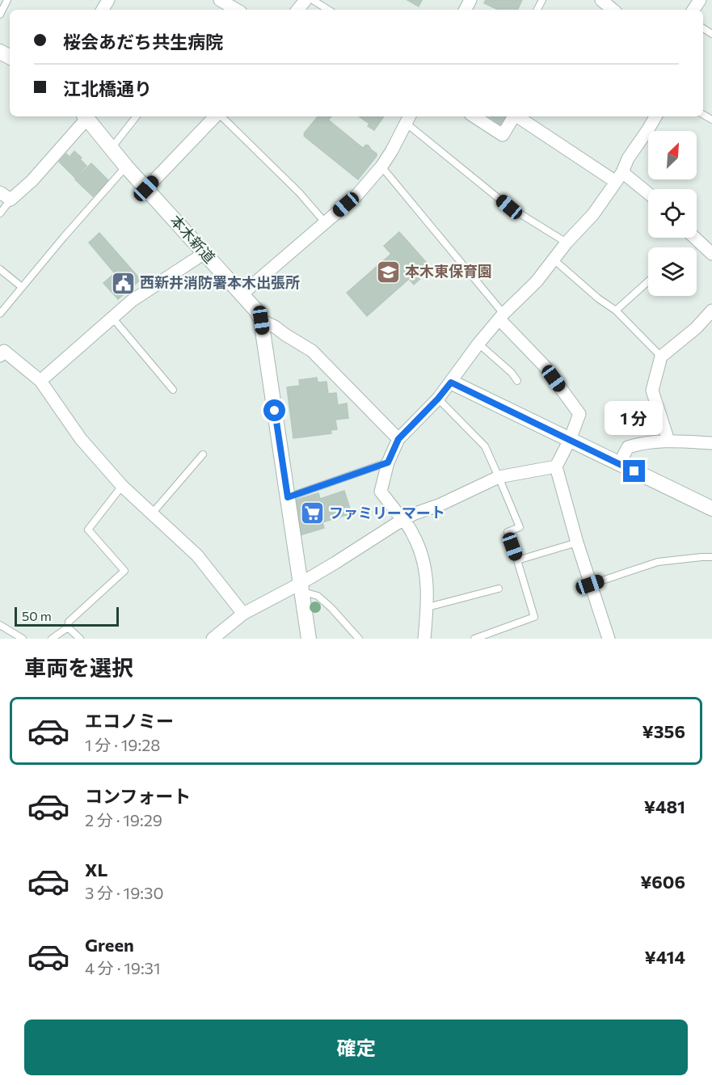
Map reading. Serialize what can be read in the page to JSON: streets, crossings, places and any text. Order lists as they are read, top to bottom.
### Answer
{
  "streets": {
    "street": ["本木新道"]
  },
  "places": {
    "school or university": ["本木東保育園"],
    "public building": ["西新井消防署本木出張所"],
    "supermarket": ["ファミリーマート"]
  },
  "scale_bar": "50 m",
  "north": "top right",
  "page": {
    "banner": ["桜会あだち共生病院", "江北橋通り"],
    "bubble": "1 分",
    "scale": "50 m",
    "heading": "車両を選択",
    "list": [
      {
        "name": "エコノミー",
        "note": "1 分 · 19:28",
        "value": "¥356"
      },
      {
        "name": "コンフォート",
        "note": "2 分 · 19:29",
        "value": "¥481"
      },
      {
        "name": "XL",
        "note": "3 分 · 19:30",
        "value": "¥606"
      },
      {
        "name": "Green",
        "note": "4 分 · 19:31",
        "value": "¥414"
      }
    ],
    "buttons": "確定"
  }
}
